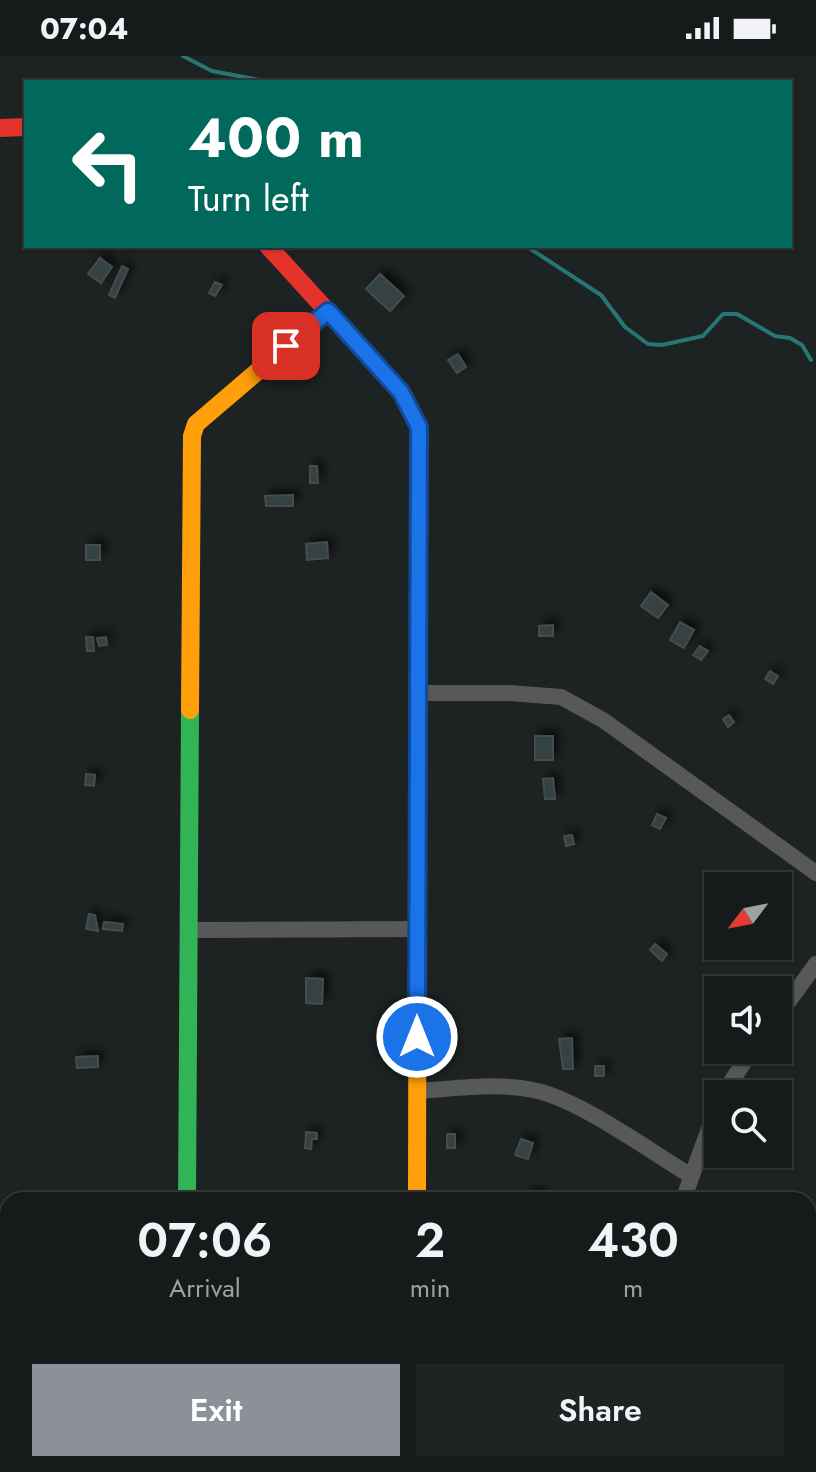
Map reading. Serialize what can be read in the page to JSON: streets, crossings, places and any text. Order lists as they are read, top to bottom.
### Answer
{
  "north": "bottom left",
  "page": {
    "status": "07:04",
    "turn": ["400 m", "Turn left"],
    "eta": [
      "07:06",
      "Arrival",
      "2",
      "min",
      "430",
      "m"
    ],
    "buttons": ["Exit", "Share"]
  }
}
